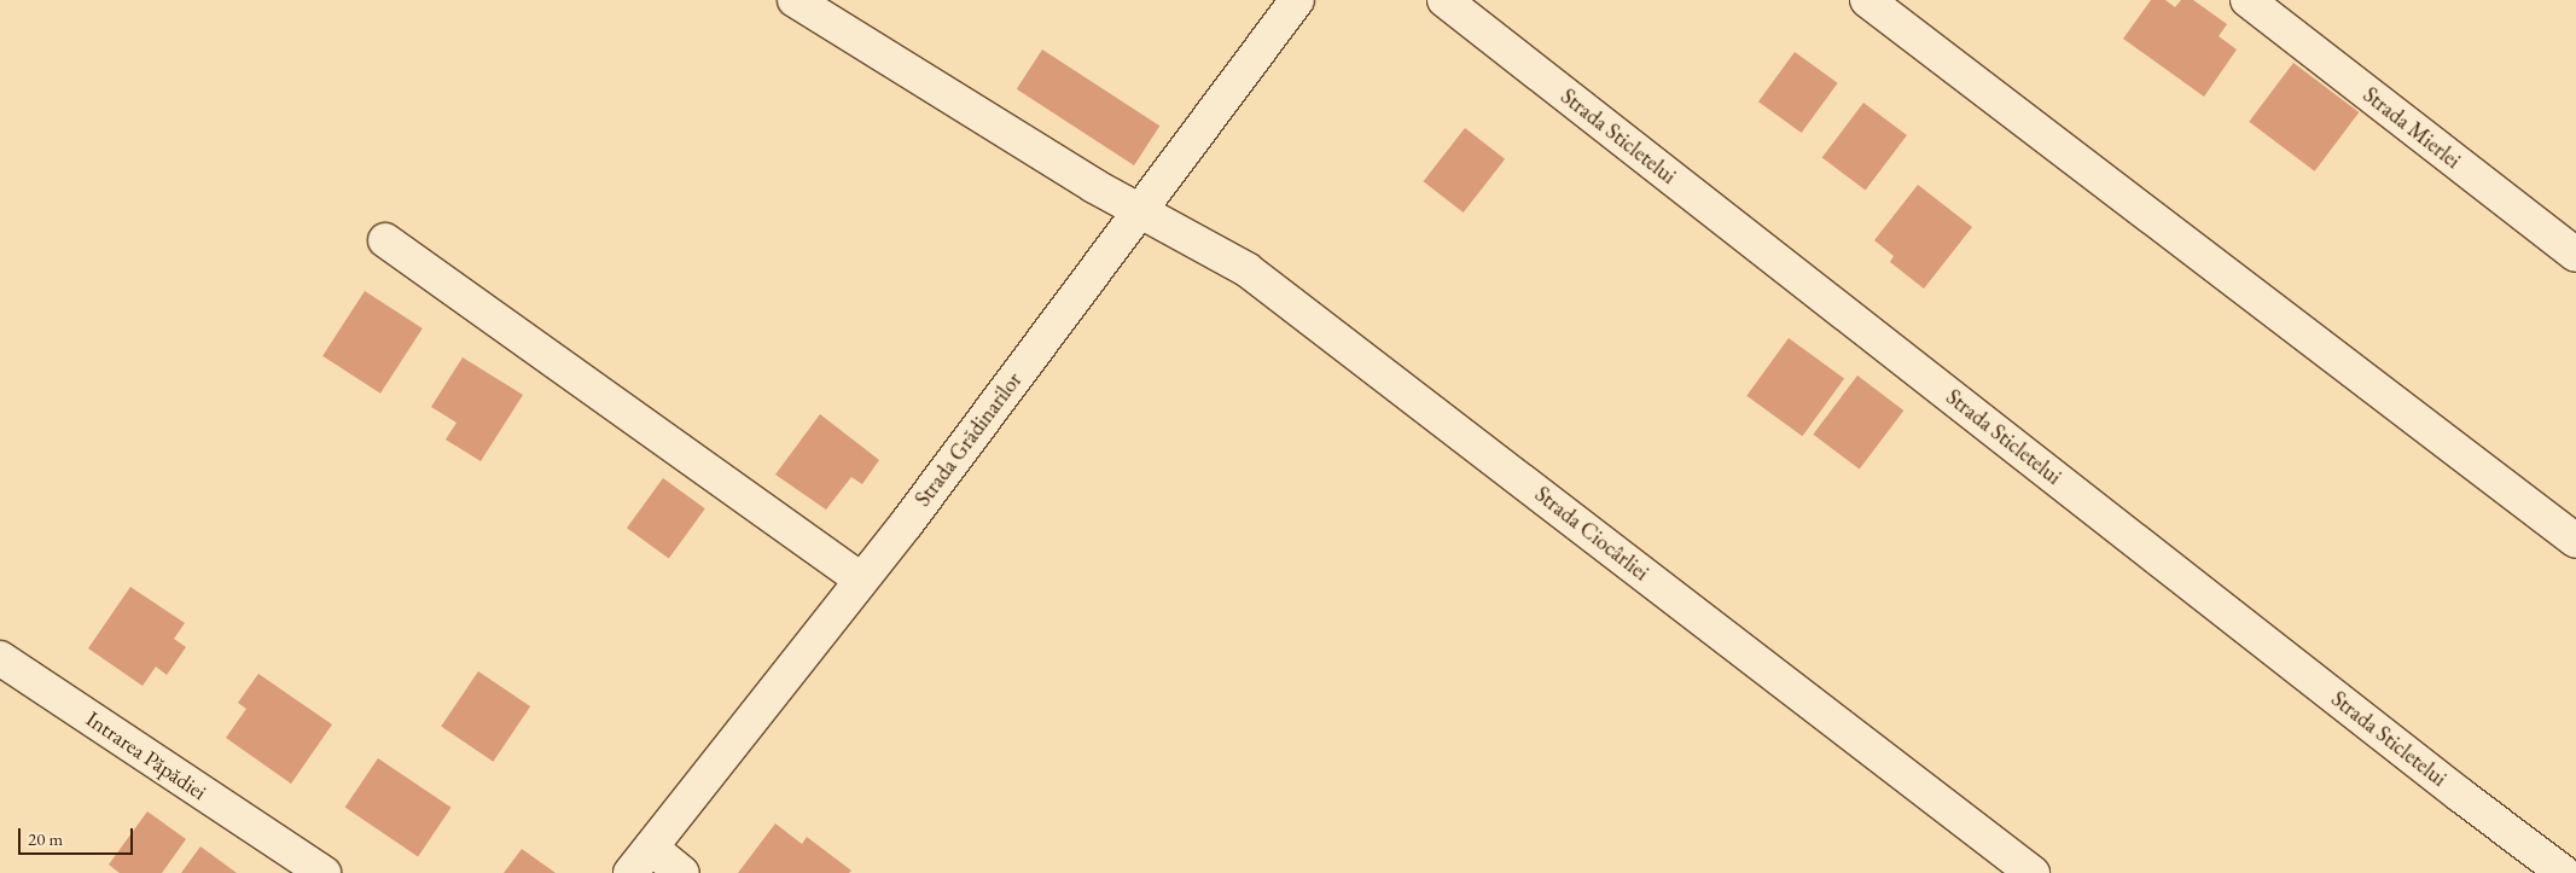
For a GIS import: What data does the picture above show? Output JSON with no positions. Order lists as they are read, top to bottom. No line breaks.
{"streets":{"street":["Strada Mierlei","Strada Sticletelui","Strada Grădinarilor","Strada Ciocârliei","Intrarea Păpădiei"]},"crossings":[["Strada Grădinarilor","Strada Ciocârliei"]],"scale_bar":"20 m"}
